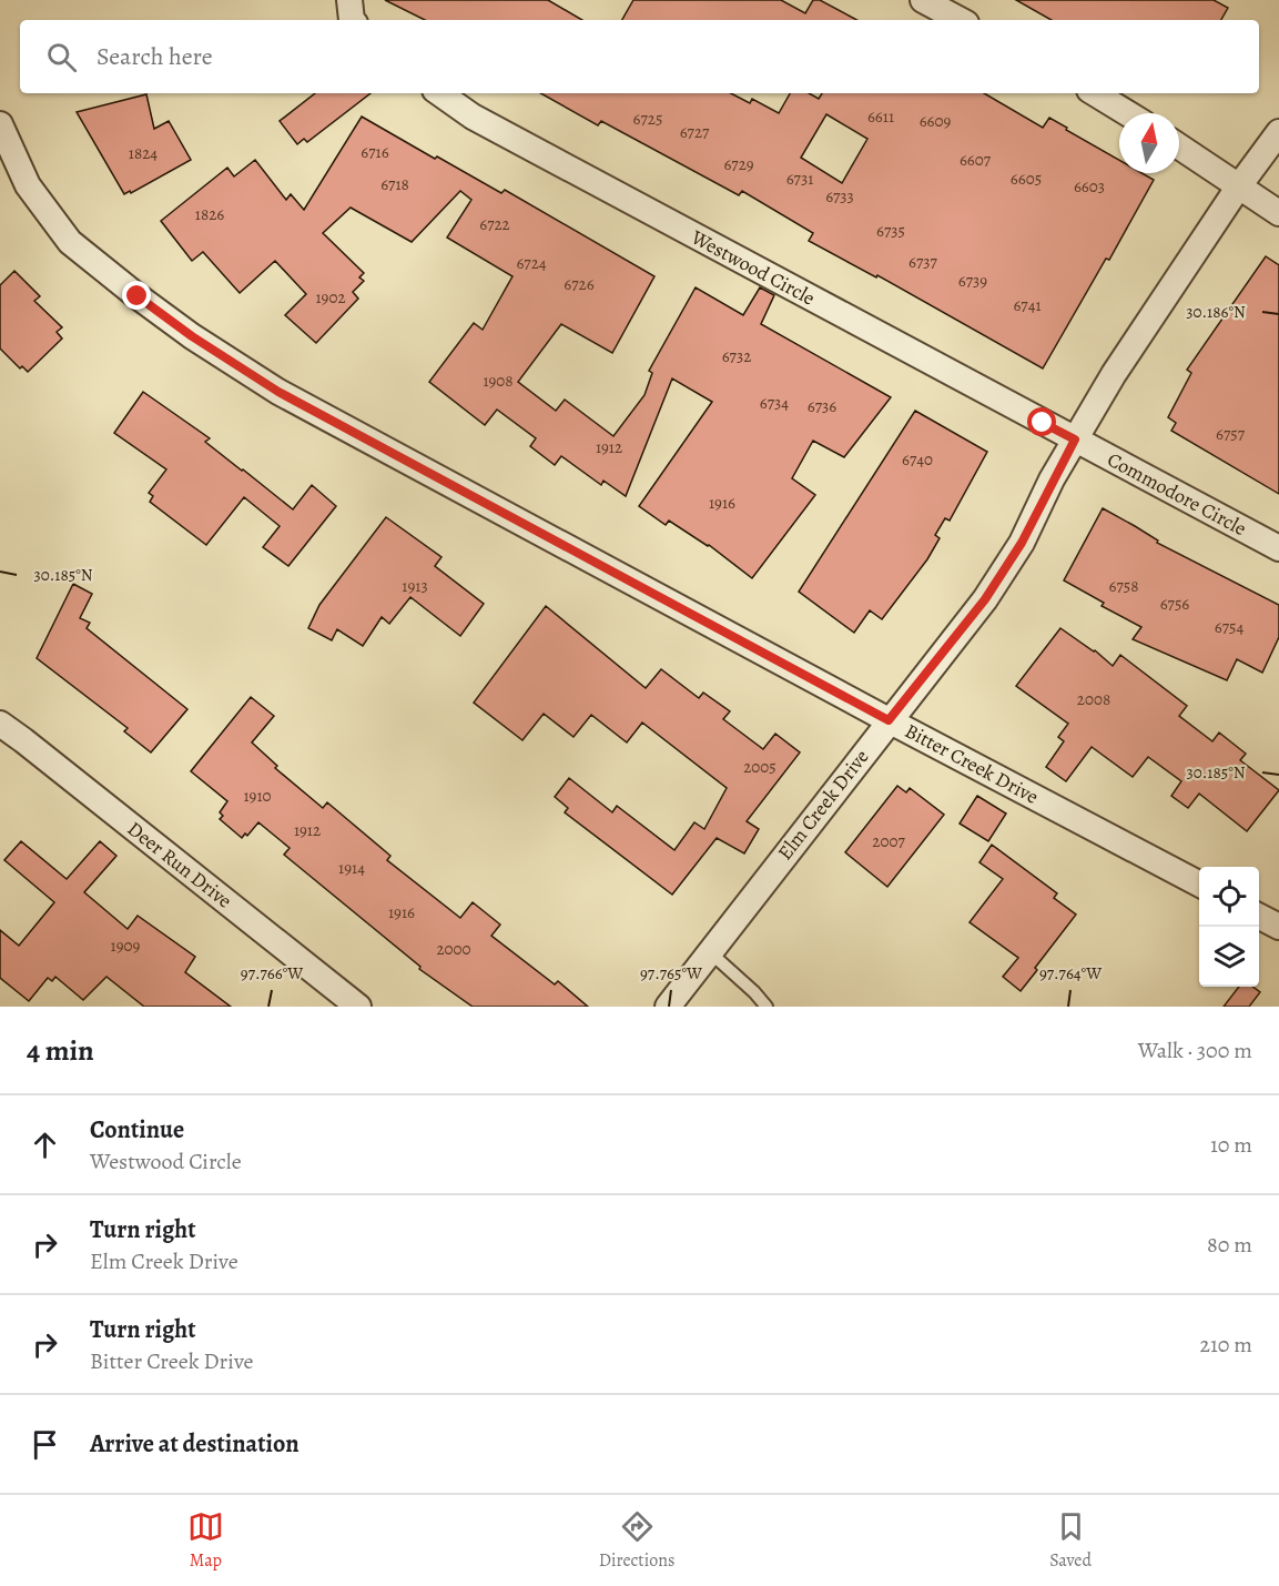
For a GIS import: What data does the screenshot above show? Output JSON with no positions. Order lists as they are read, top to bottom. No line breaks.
{"streets":{"street":["Westwood Circle","Commodore Circle","Bitter Creek Drive","Elm Creek Drive","Deer Run Drive"]},"crossings":[["Westwood Circle","Commodore Circle"],["Westwood Circle","Elm Creek Drive"],["Commodore Circle","Elm Creek Drive"],["Bitter Creek Drive","Elm Creek Drive"]],"house_numbers":["6611","6725","6609","6727","6716","1824","6607","6729","6731","6605","6718","6603","6733","1826","6722","6735","6737","6724","6739","6726","1902","6741","6732","1908","6734","6736","6757","1912","6740","1916","1913","6758","6756","6754","2008","2005","1910","1912","2007","1914","1916","1909","2000"],"north":"top","page":{"search":"Search here","heading":["4 min","Walk · 300 m"],"list":[["Continue","Westwood Circle","10 m"],["Turn right","Elm Creek Drive","80 m"],["Turn right","Bitter Creek Drive","210 m"],"Arrive at destination"],"nav":["Map","Directions","Saved"]},"coordinates":["30.186°N","30.185°N","97.766°W","97.765°W","97.764°W"]}
